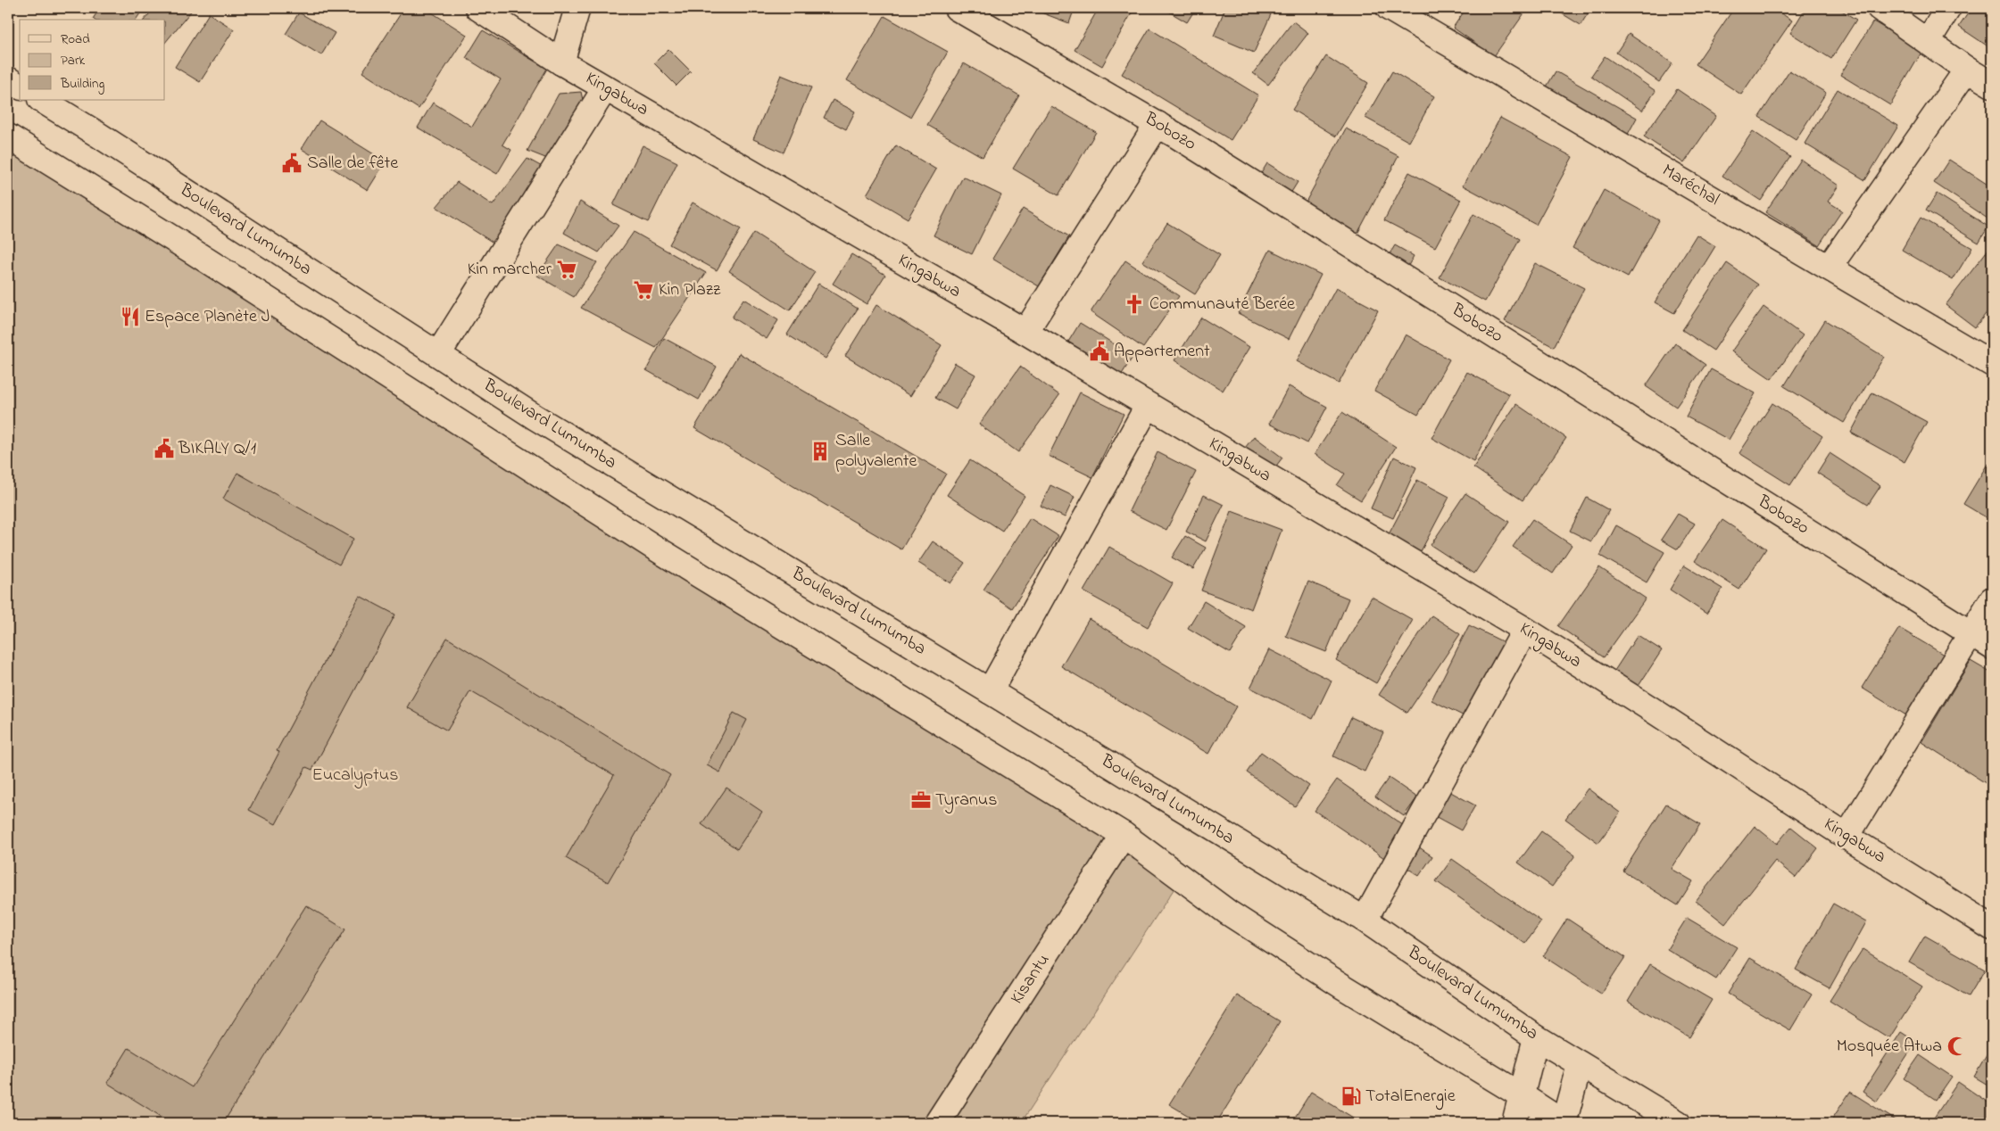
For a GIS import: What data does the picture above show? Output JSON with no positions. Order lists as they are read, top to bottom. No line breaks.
{"streets":{"main road":["Kingabwa","Bobozo","Maréchal","Boulevard Lumumba","Kisantu"]},"parks":["Eucalyptus"],"places":{"public building":["Salle de fête","Appartement","BIKALY Q/1"],"supermarket":["Kin marcher","Kin Plazz"],"church":["Communauté Berée"],"restaurant":["Espace Planète J"],"building":["Salle polyvalente"],"office":["Tyranus"],"mosque":["Mosquée Atwa"],"fuel station":["TotalEnergie"]},"legend":["Road","Park","Building"]}
